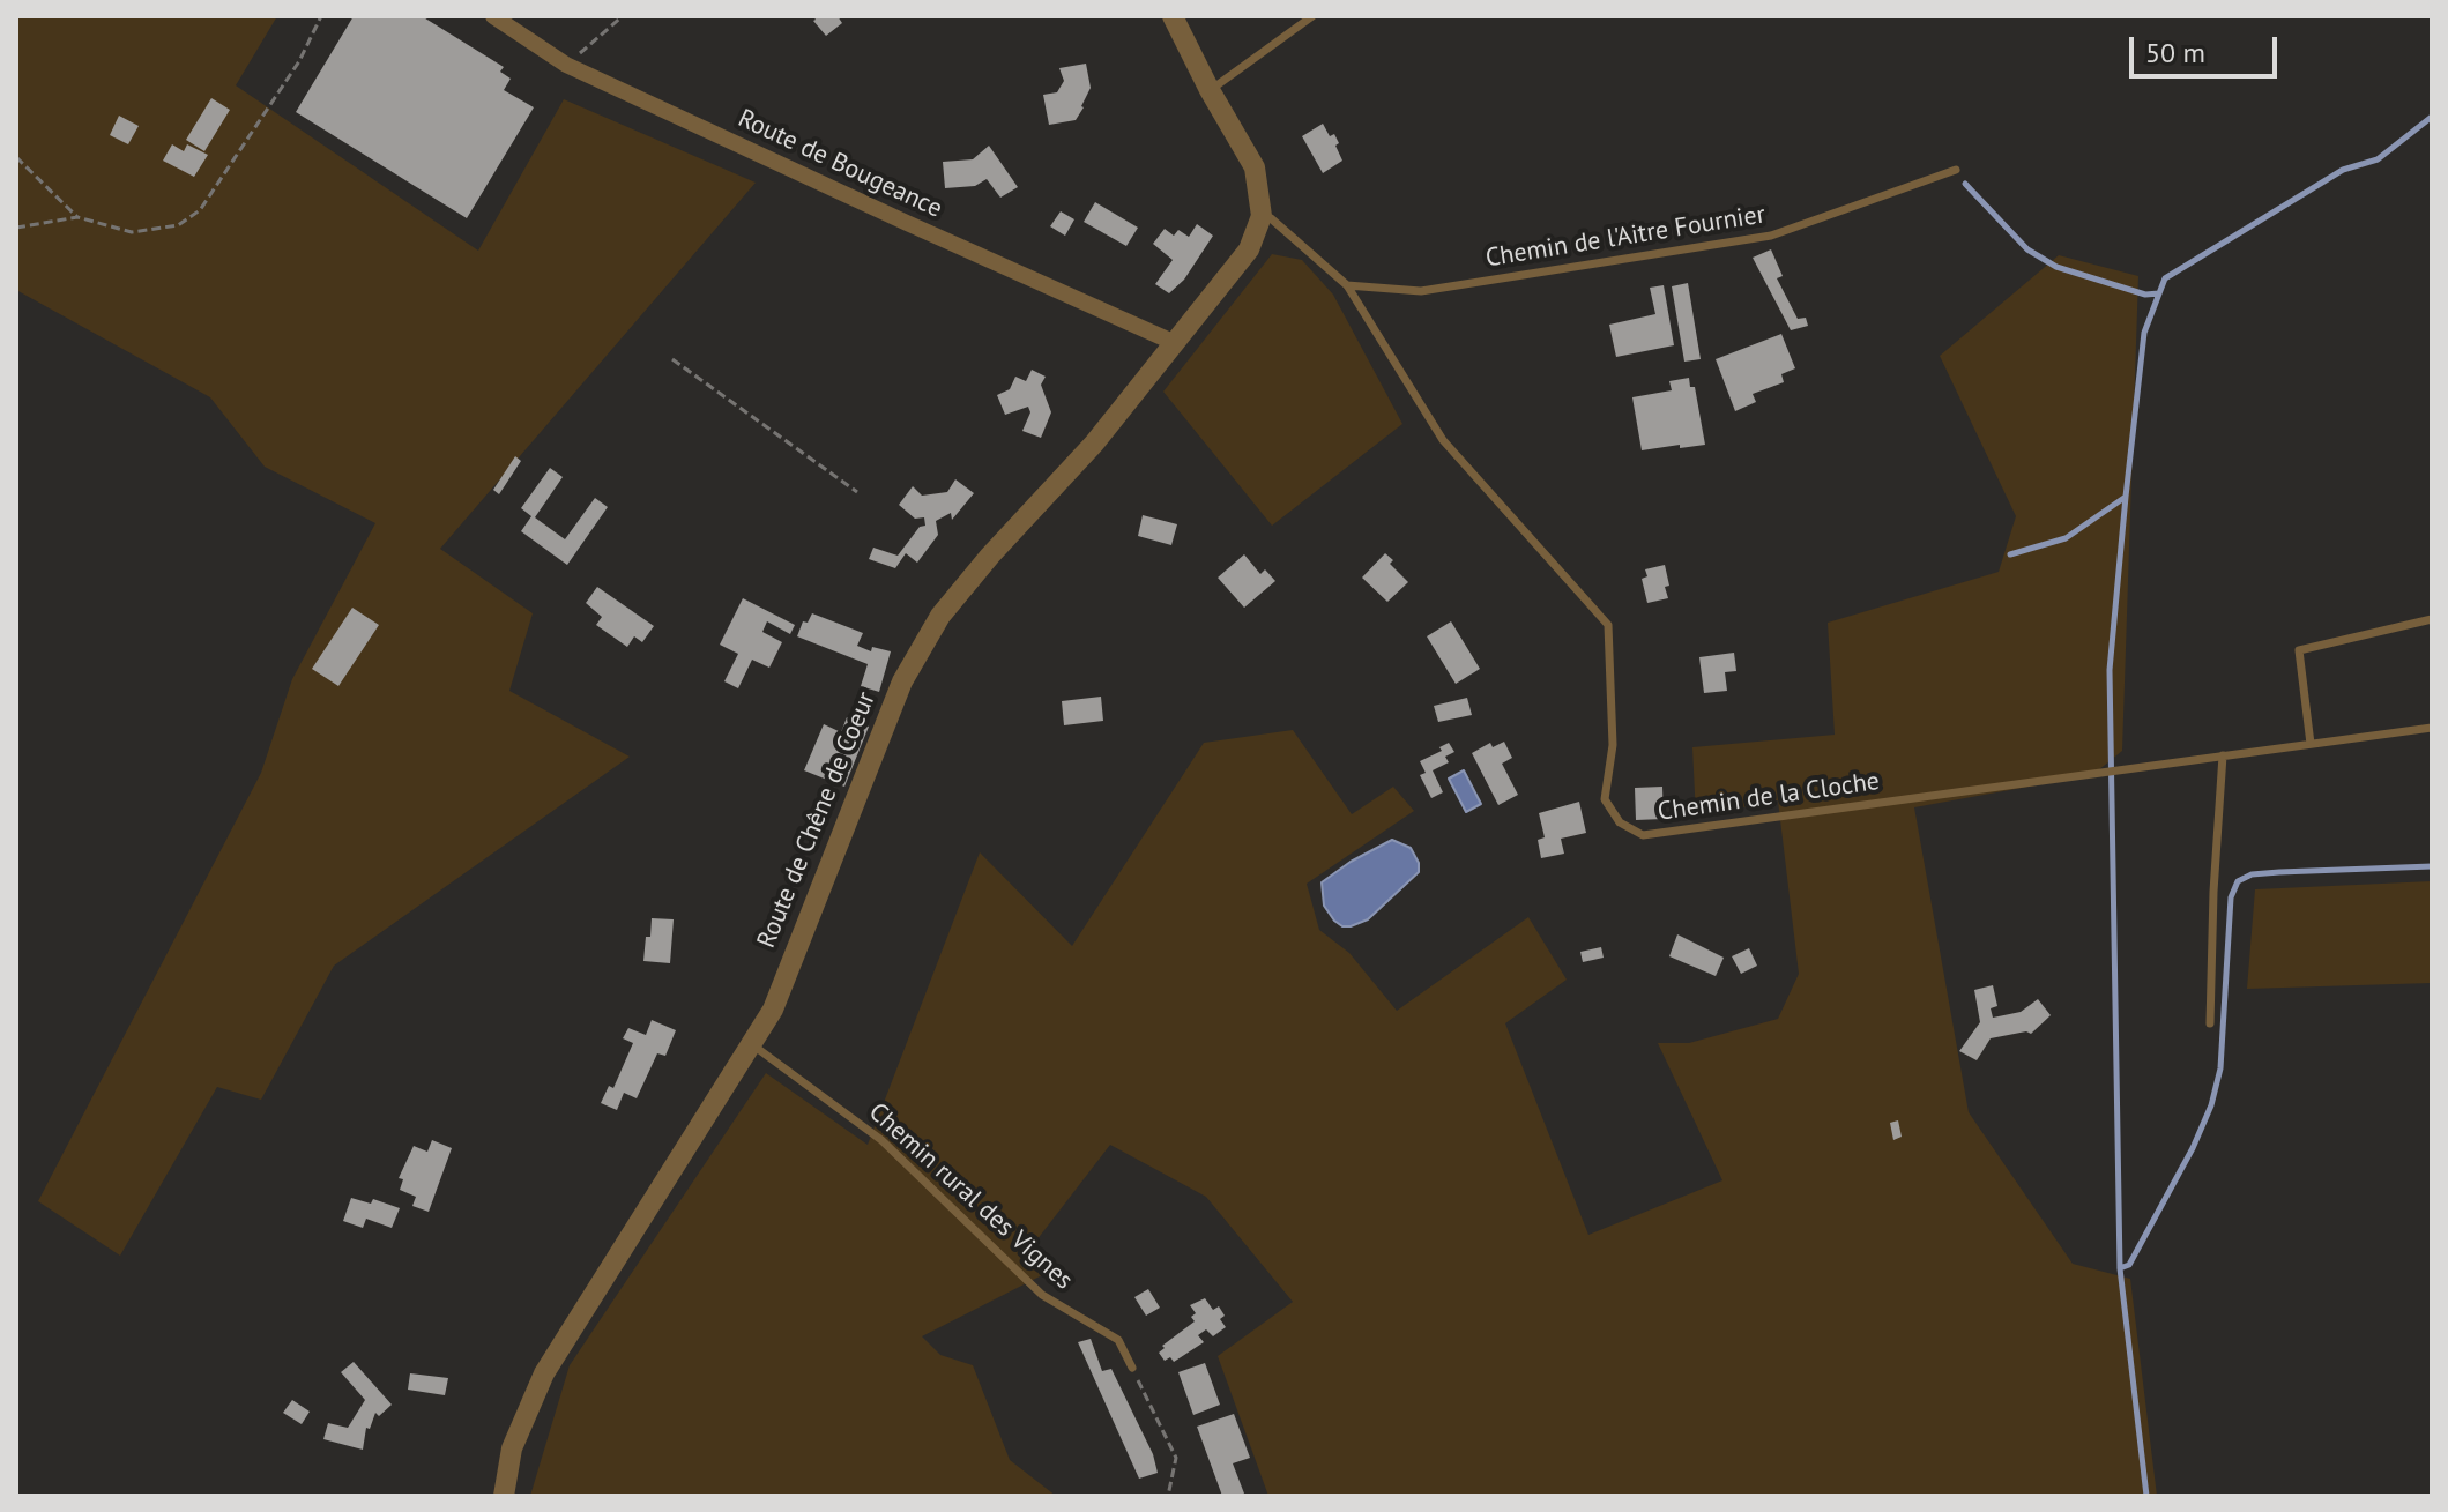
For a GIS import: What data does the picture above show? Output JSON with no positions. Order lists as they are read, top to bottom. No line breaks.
{"streets":{"street":["Route de Bougeance","Route de Chêne de Coeur"],"lane":["Chemin de l'Aitre Fournier","Chemin de la Cloche","Chemin rural des Vignes"]},"crossings":[["Route de Bougeance","Route de Chêne de Coeur"],["Chemin de l'Aitre Fournier","Chemin de la Cloche"],["Chemin de la Cloche","Route de Chêne de Coeur"],["Route de Chêne de Coeur","Chemin rural des Vignes"]],"scale_bar":"50 m"}
